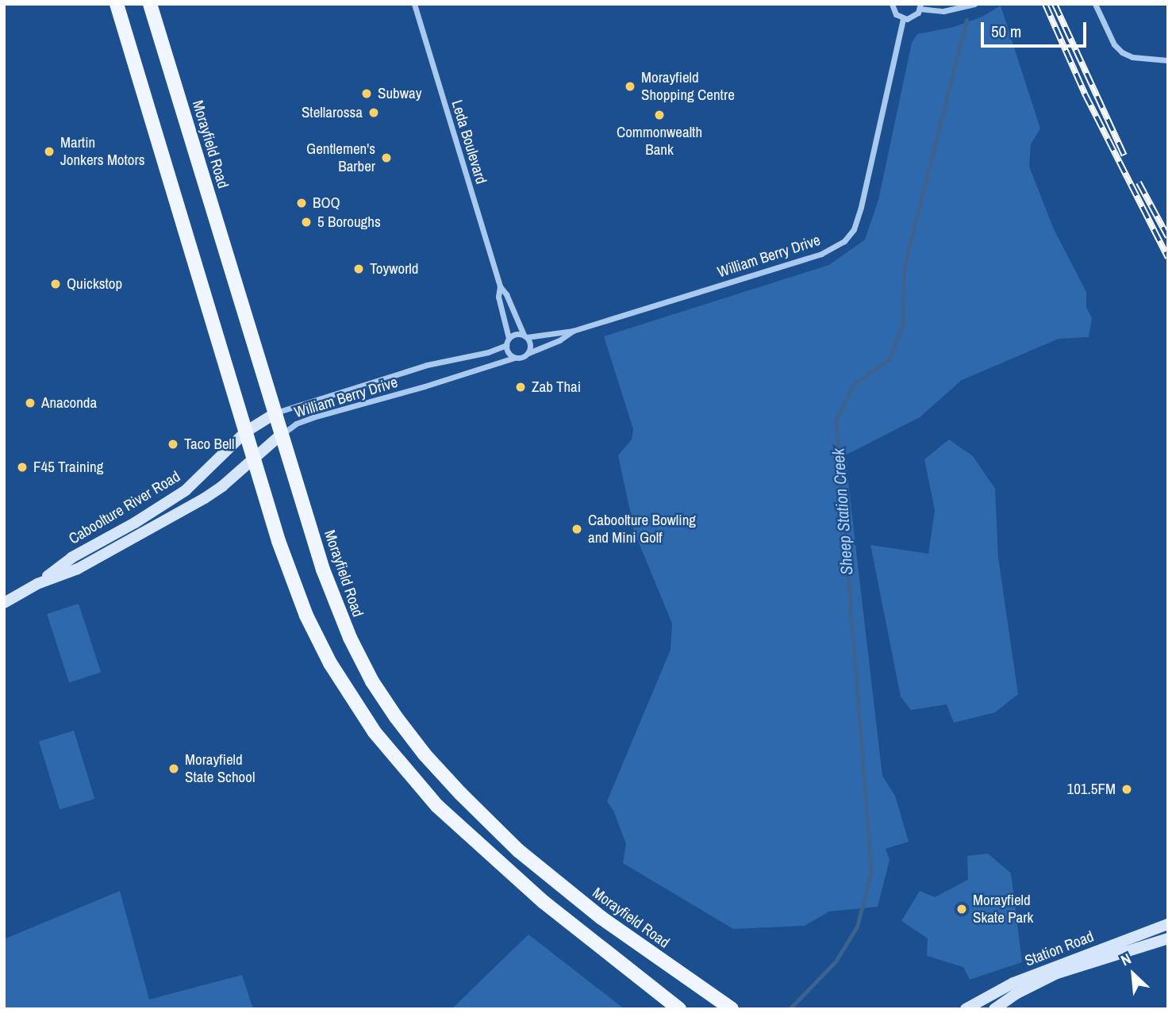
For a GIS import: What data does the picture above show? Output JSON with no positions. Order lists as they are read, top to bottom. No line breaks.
{"streets":{"main road":["Morayfield Road","Caboolture River Road","Station Road"],"street":["Leda Boulevard","William Berry Drive"]},"crossings":[["Leda Boulevard","William Berry Drive"],["Morayfield Road","William Berry Drive"],["Morayfield Road","Caboolture River Road"],["William Berry Drive","Caboolture River Road"]],"water":["Sheep Station Creek"],"places":["Morayfield Shopping Centre","Subway","Stellarossa","Commonwealth Bank","Martin Jonkers Motors","Gentlemen's Barber","BOQ","5 Boroughs","Toyworld","Quickstop","Zab Thai","Anaconda","Taco Bell","F45 Training","Caboolture Bowling and Mini Golf","Morayfield State School","101.5FM","Morayfield Skate Park"],"scale_bar":"50 m","north":"top left"}
